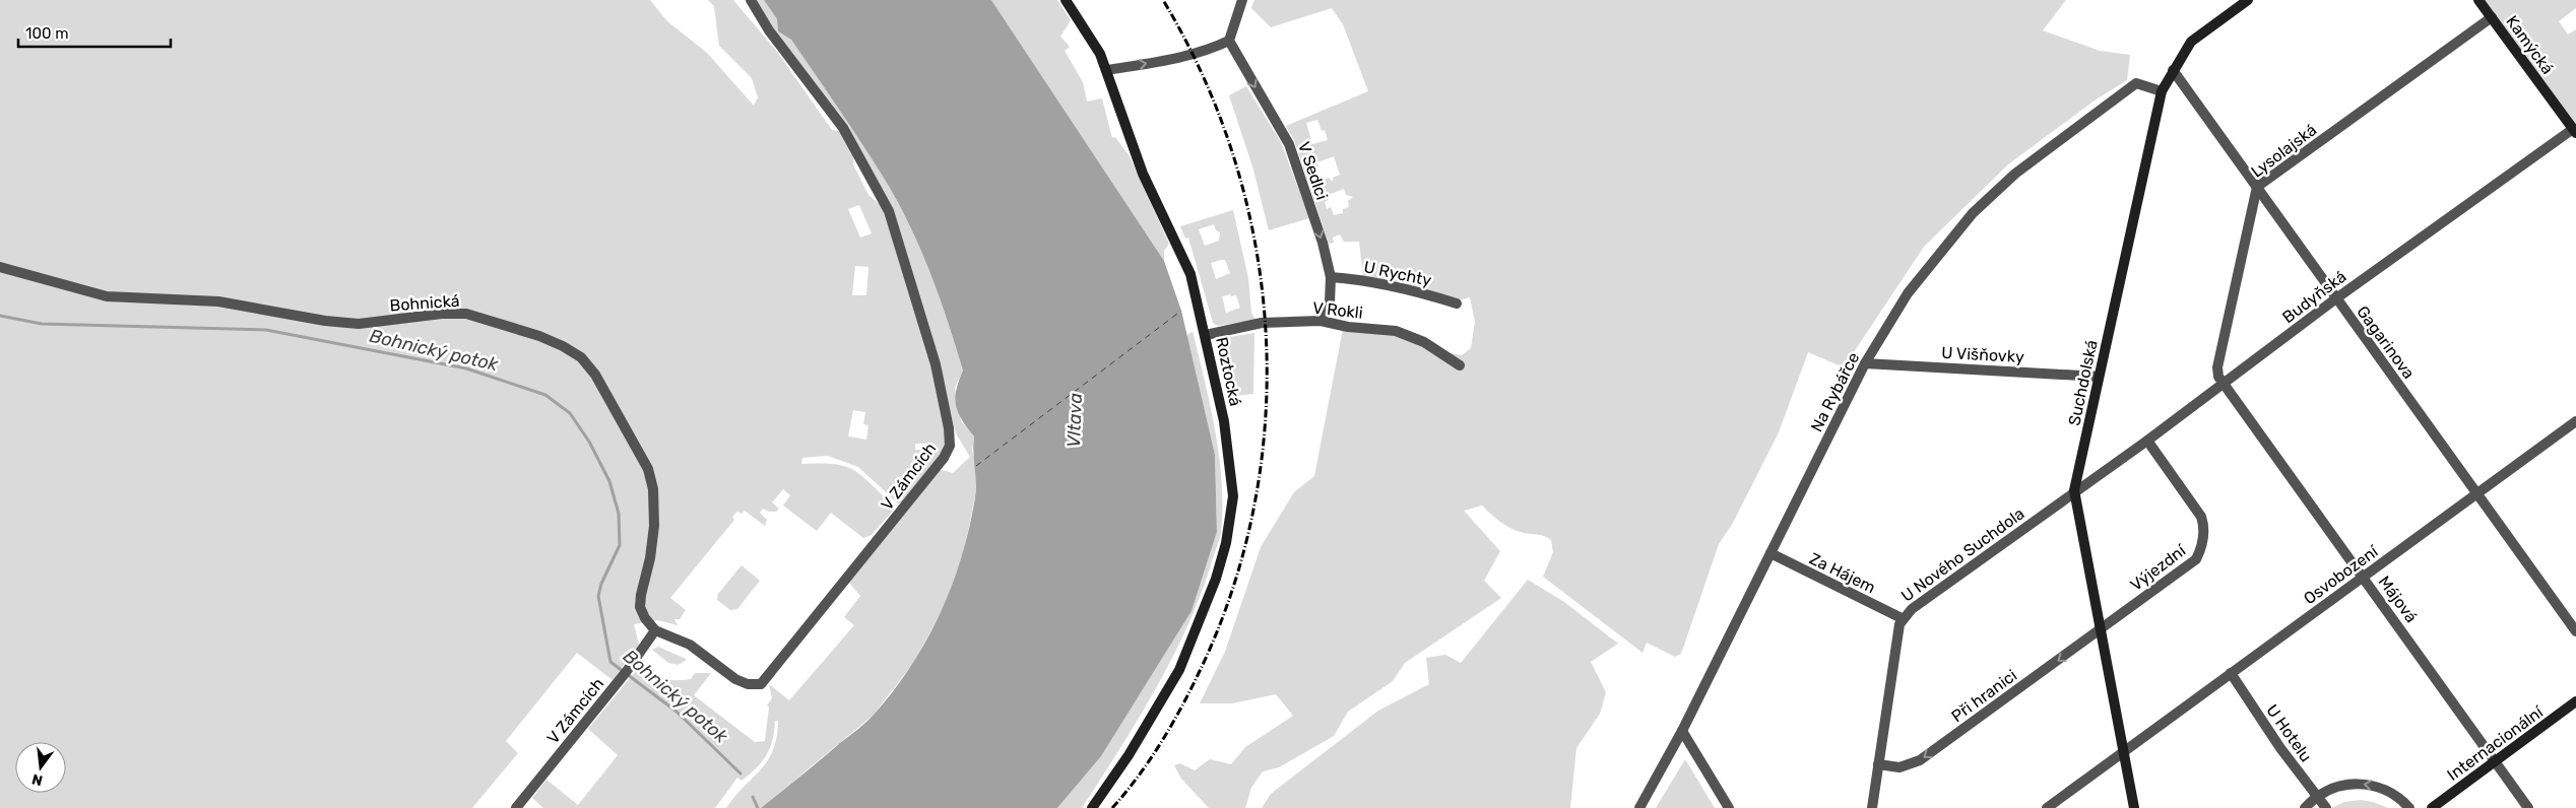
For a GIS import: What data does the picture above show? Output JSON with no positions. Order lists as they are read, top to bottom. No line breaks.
{"streets":{"street":["Kamýcká","Lysolajská","V Sedlci","U Rychty","Budyňská","Bohnická","V Rokli","Gagarinova","U Višňovky","Roztocká","Suchdolská","Na Rybářce","V Zámcích","U Nového Suchdola","Výjezdní","Za Hájem","Osvobození","Májová","Při hranici","U Hotelu","Internacionální"]},"crossings":[["Kamýcká","Lysolajská"],["Kamýcká","Budyňská"],["Lysolajská","Budyňská"],["Lysolajská","Gagarinova"],["Lysolajská","Májová"],["V Sedlci","U Rychty"],["V Sedlci","V Rokli"],["Budyňská","Gagarinova"],["Budyňská","Suchdolská"],["Budyňská","U Nového Suchdola"],["Budyňská","Výjezdní"],["Budyňská","Májová"],["Bohnická","V Zámcích"],["V Rokli","Roztocká"],["Gagarinova","Suchdolská"],["Gagarinova","Osvobození"],["U Višňovky","Suchdolská"],["U Višňovky","Na Rybářce"],["Suchdolská","Na Rybářce"],["Suchdolská","U Nového Suchdola"],["Suchdolská","Výjezdní"],["Suchdolská","Osvobození"],["Suchdolská","Při hranici"],["Na Rybářce","Za Hájem"],["U Nového Suchdola","Za Hájem"],["U Nového Suchdola","Při hranici"],["Výjezdní","Při hranici"],["Osvobození","Májová"],["Osvobození","U Hotelu"],["Májová","Internacionální"]],"one_way":["V Sedlci","Při hranici"],"water":["Bohnický potok","Vltava"],"scale_bar":"100 m","north":"bottom"}
